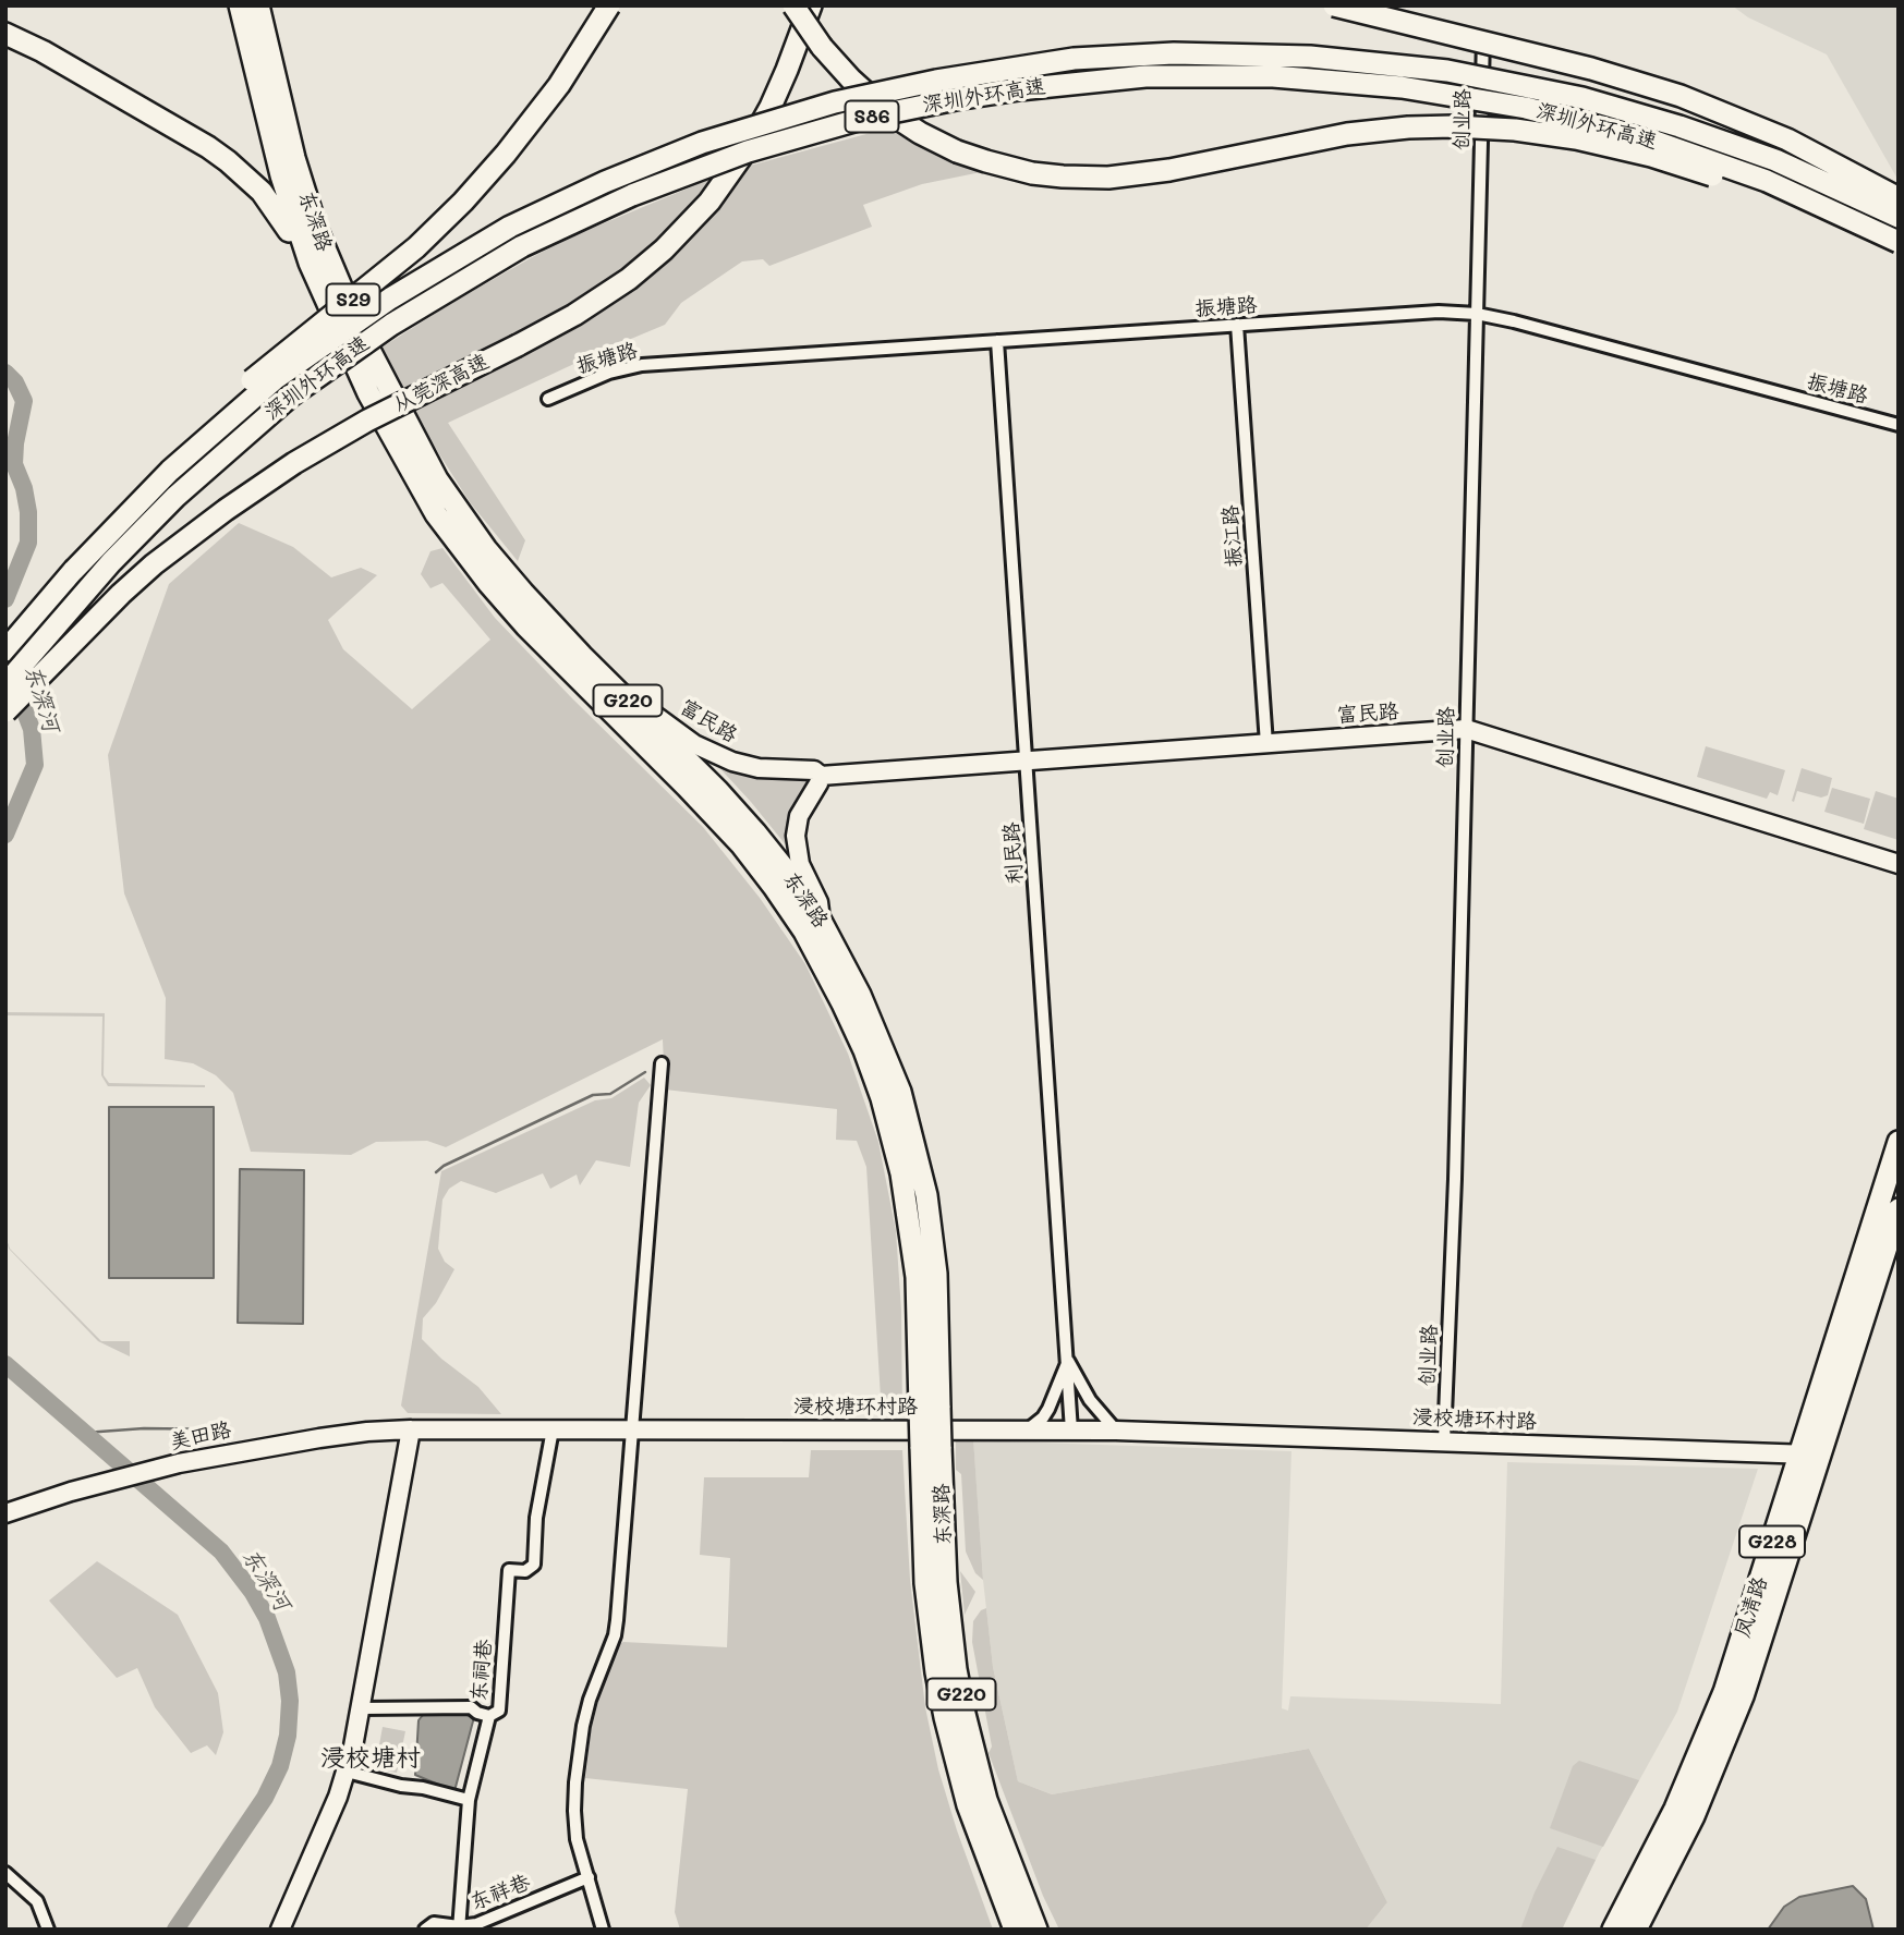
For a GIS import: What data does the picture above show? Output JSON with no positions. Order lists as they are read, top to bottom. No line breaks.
{"streets":{"highway":["深圳外环高速","S86","东深路","S29","从莞深高速","G220","G228","凤清路"],"street":["创业路","振塘路","振江路","富民路","利民路","浸校塘环村路","美田路","东祠巷","东祥巷"]},"crossings":[["深圳外环高速","S29"],["创业路","振塘路"],["创业路","富民路"],["创业路","浸校塘环村路"],["东深路","富民路"],["振塘路","振江路"],["振塘路","利民路"],["振江路","富民路"],["富民路","利民路"],["利民路","浸校塘环村路"],["浸校塘环村路","美田路"],["浸校塘环村路","凤清路"],["浸校塘环村路","东祠巷"],["东祠巷","东祥巷"]],"districts":["浸校塘村"],"water":["东深河"]}
